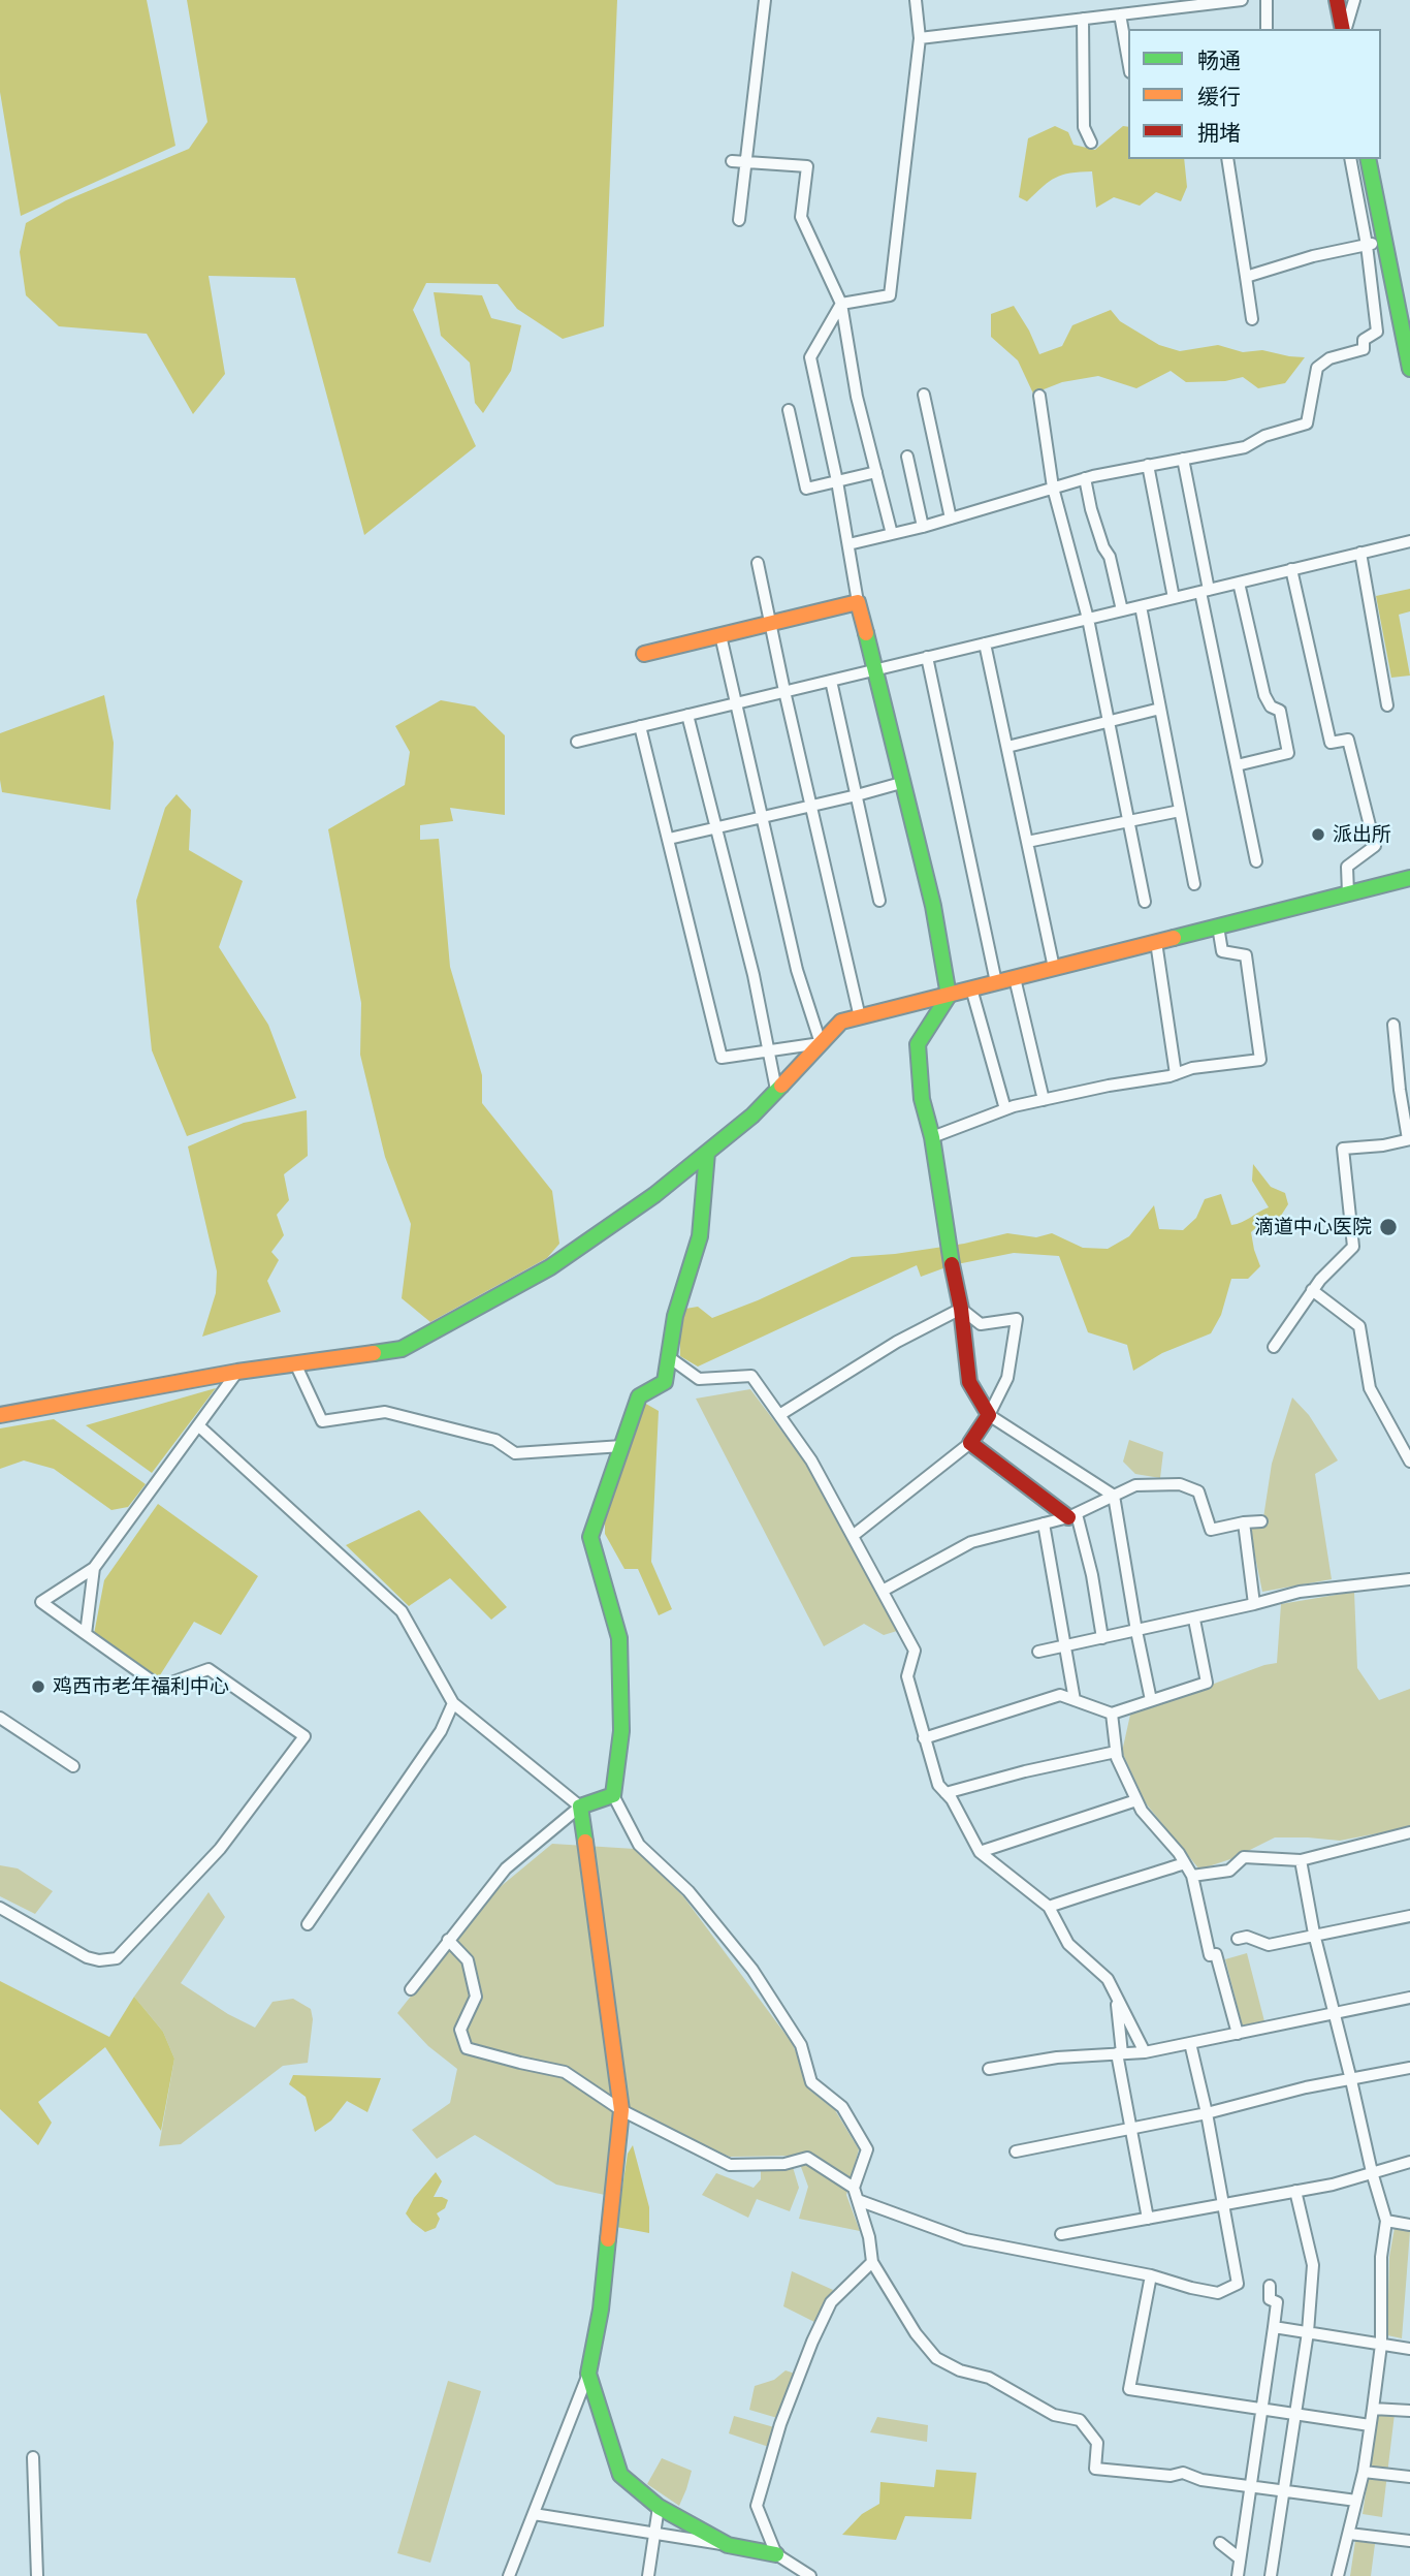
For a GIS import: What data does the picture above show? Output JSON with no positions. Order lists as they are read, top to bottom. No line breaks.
{"places":["派出所","滴道中心医院","鸡西市老年福利中心"],"legend":["畅通","缓行","拥堵"]}
